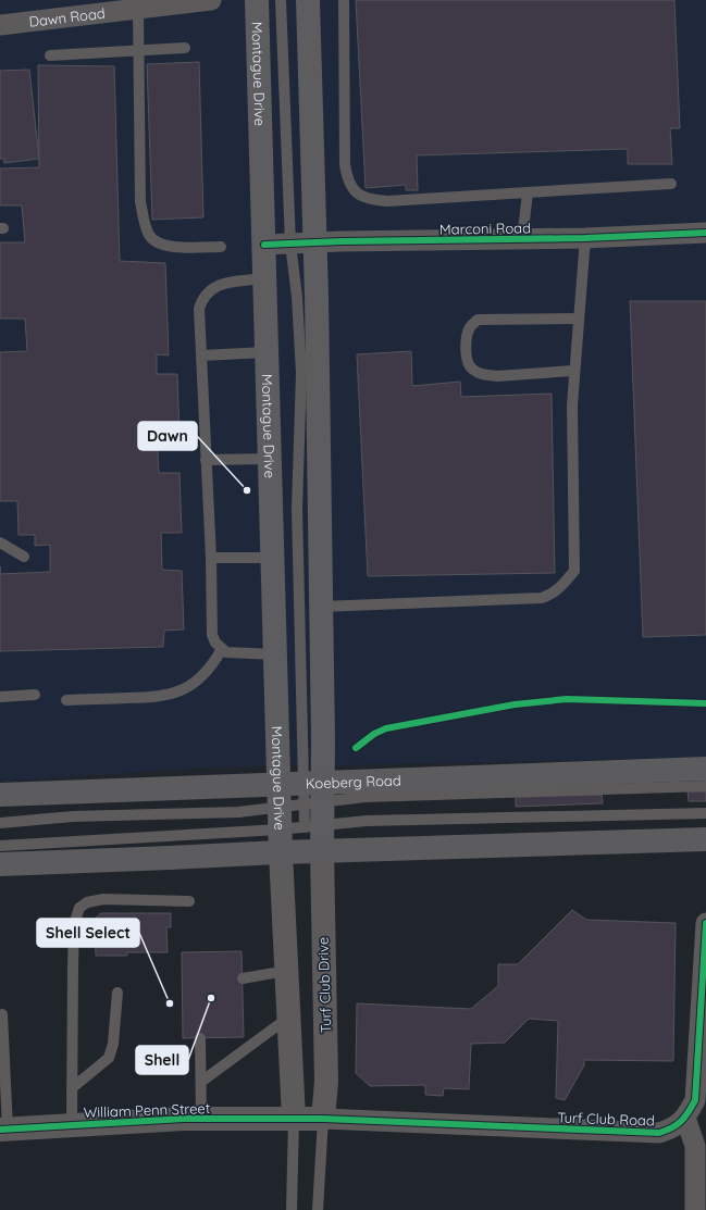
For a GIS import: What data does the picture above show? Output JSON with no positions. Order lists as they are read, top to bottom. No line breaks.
{"streets":{"main road":["Montague Drive","Koeberg Road"],"street":["Dawn Road","Marconi Road","Turf Club Drive","William Penn Street","Turf Club Road"]},"crossings":[["Montague Drive","Marconi Road"],["Montague Drive","Koeberg Road"],["Turf Club Drive","Turf Club Road"]],"places":["Dawn","Shell","Shell Select"]}
